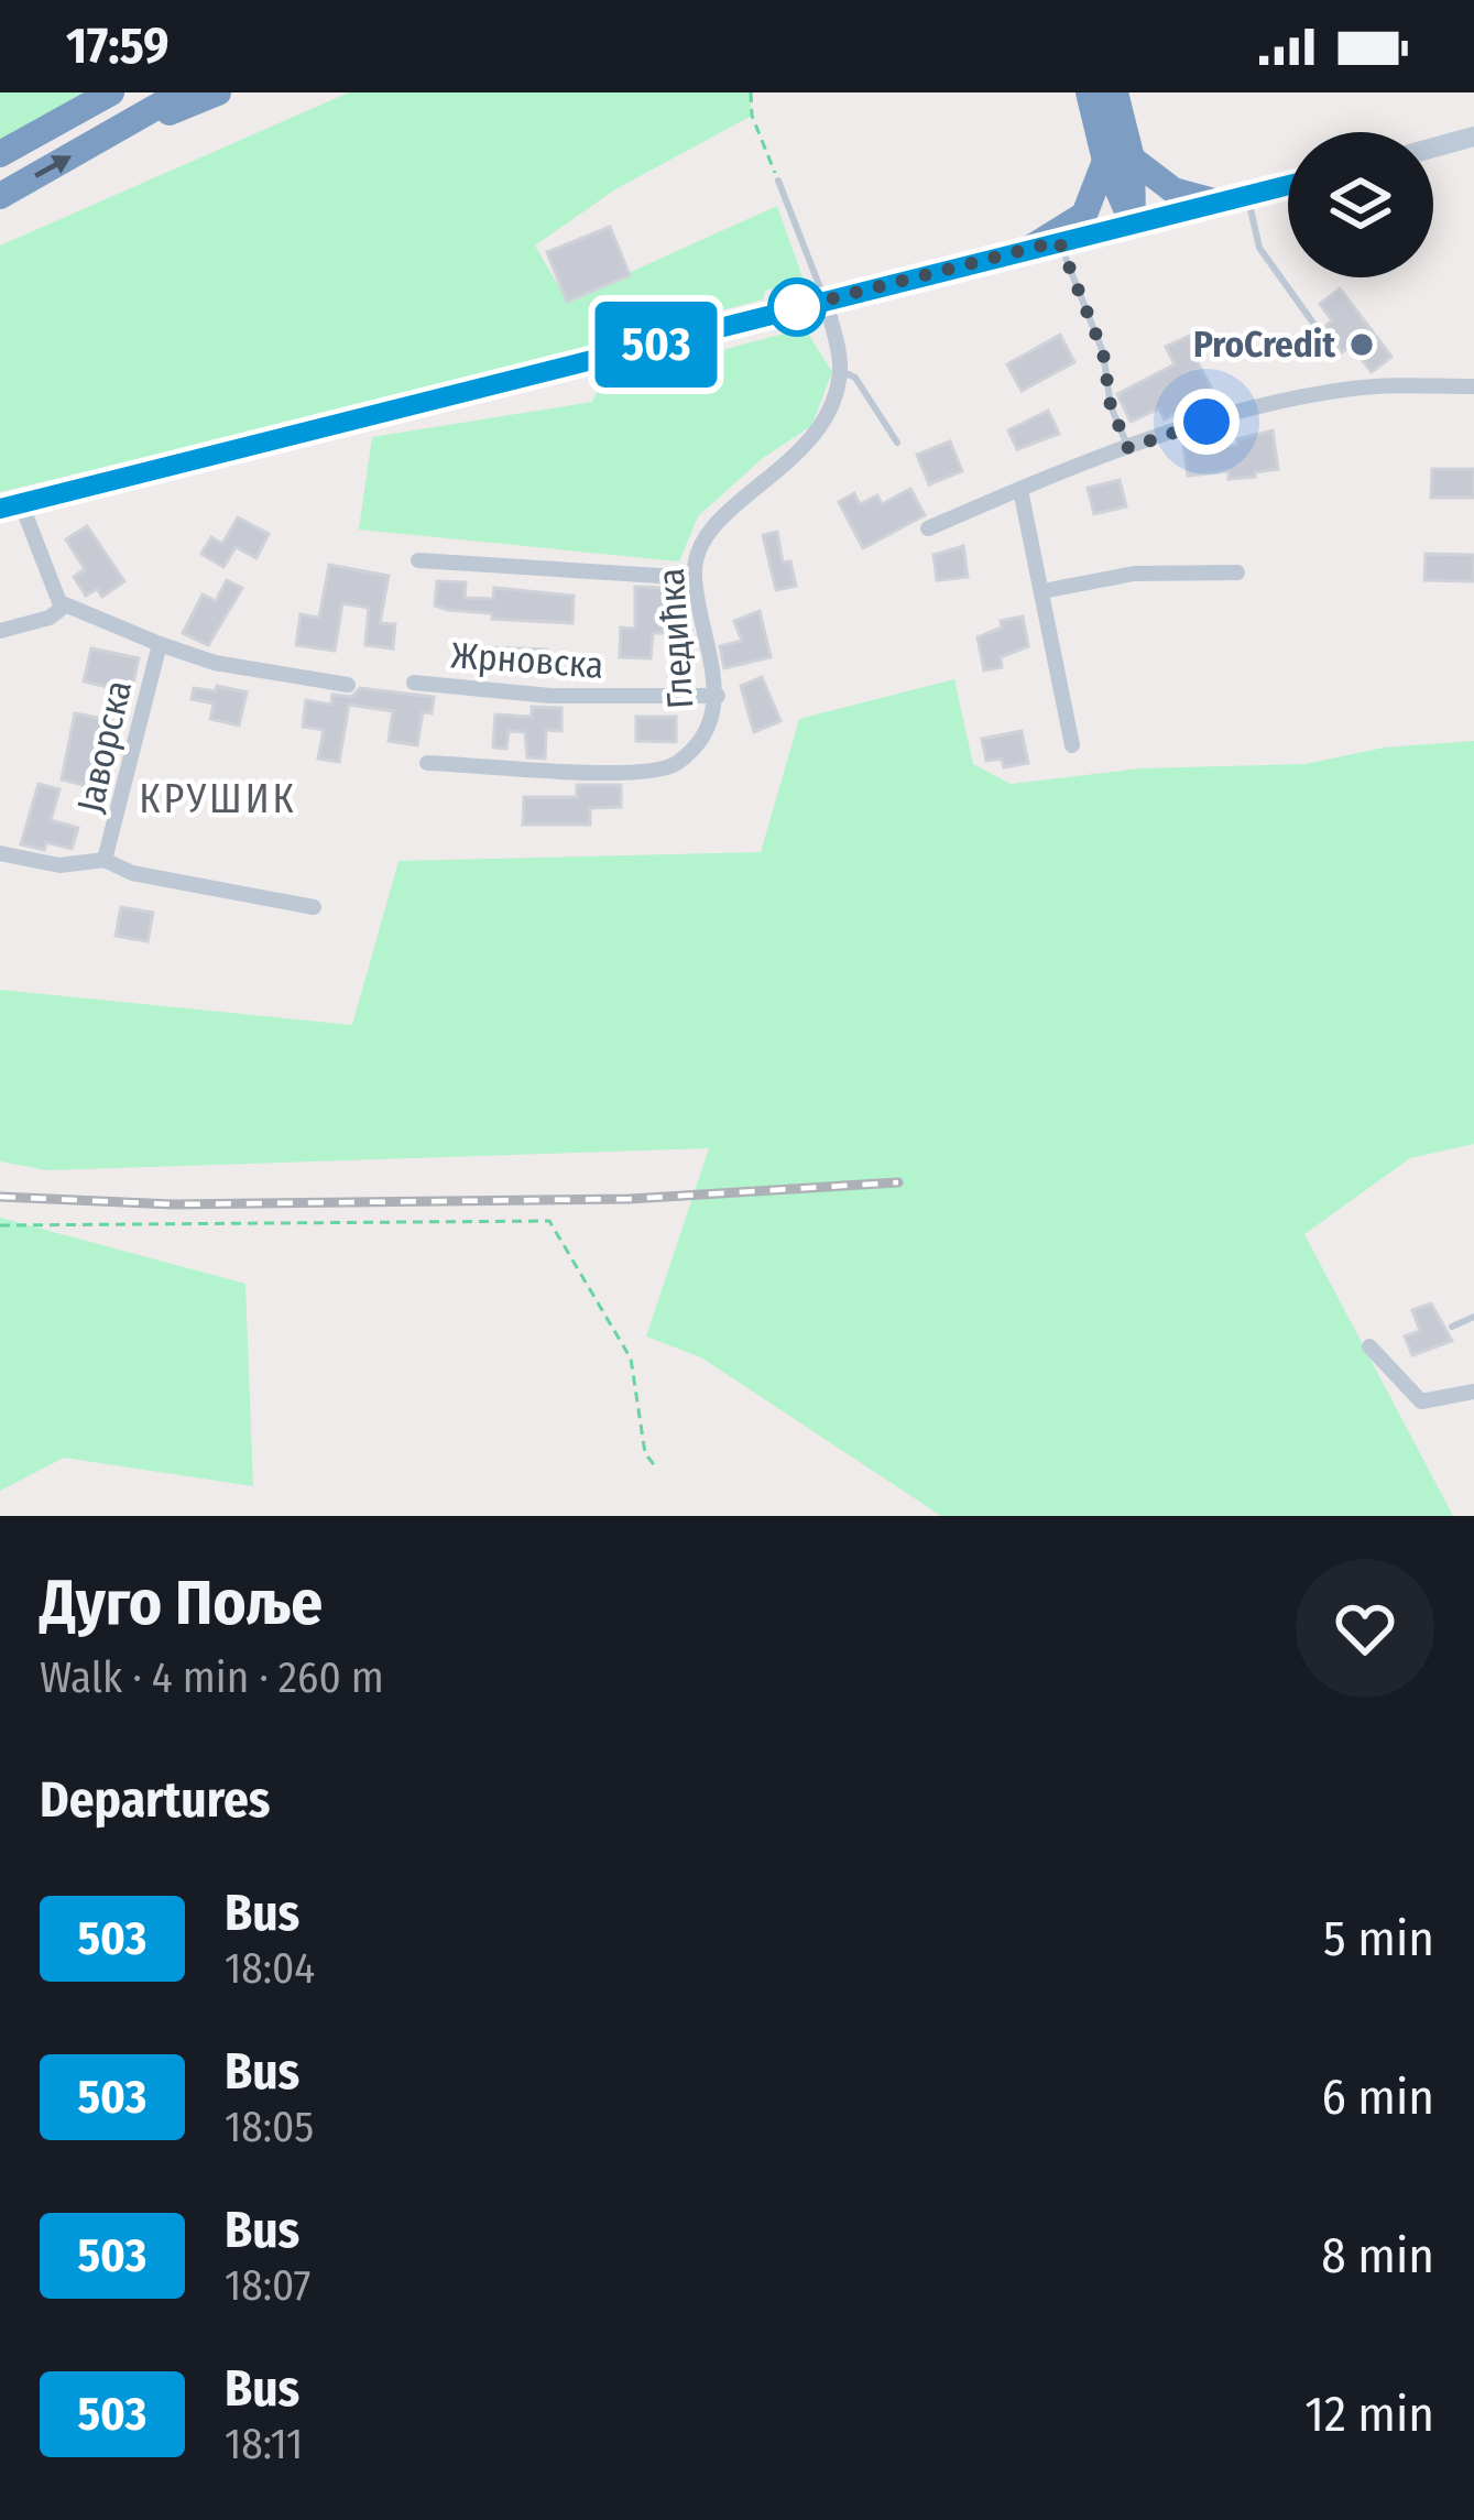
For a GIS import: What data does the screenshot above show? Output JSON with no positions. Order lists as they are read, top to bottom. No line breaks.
{"streets":{"street":["Гледићка","Жрновска","Јаворска"]},"crossings":[["Гледићка","Жрновска"]],"districts":["КРУШИК"],"places":["ProCredit"],"lines":["bus line 503"],"page":{"status":"17:59","on_map":"503","heading":[["Дуго Поље","Walk · 4 min · 260 m"],"Departures"],"list":[{"mark":"503","name":"Bus","note":"18:04","value":"5 min"},{"mark":"503","name":"Bus","note":"18:05","value":"6 min"},{"mark":"503","name":"Bus","note":"18:07","value":"8 min"},{"mark":"503","name":"Bus","note":"18:11","value":"12 min"}]}}
